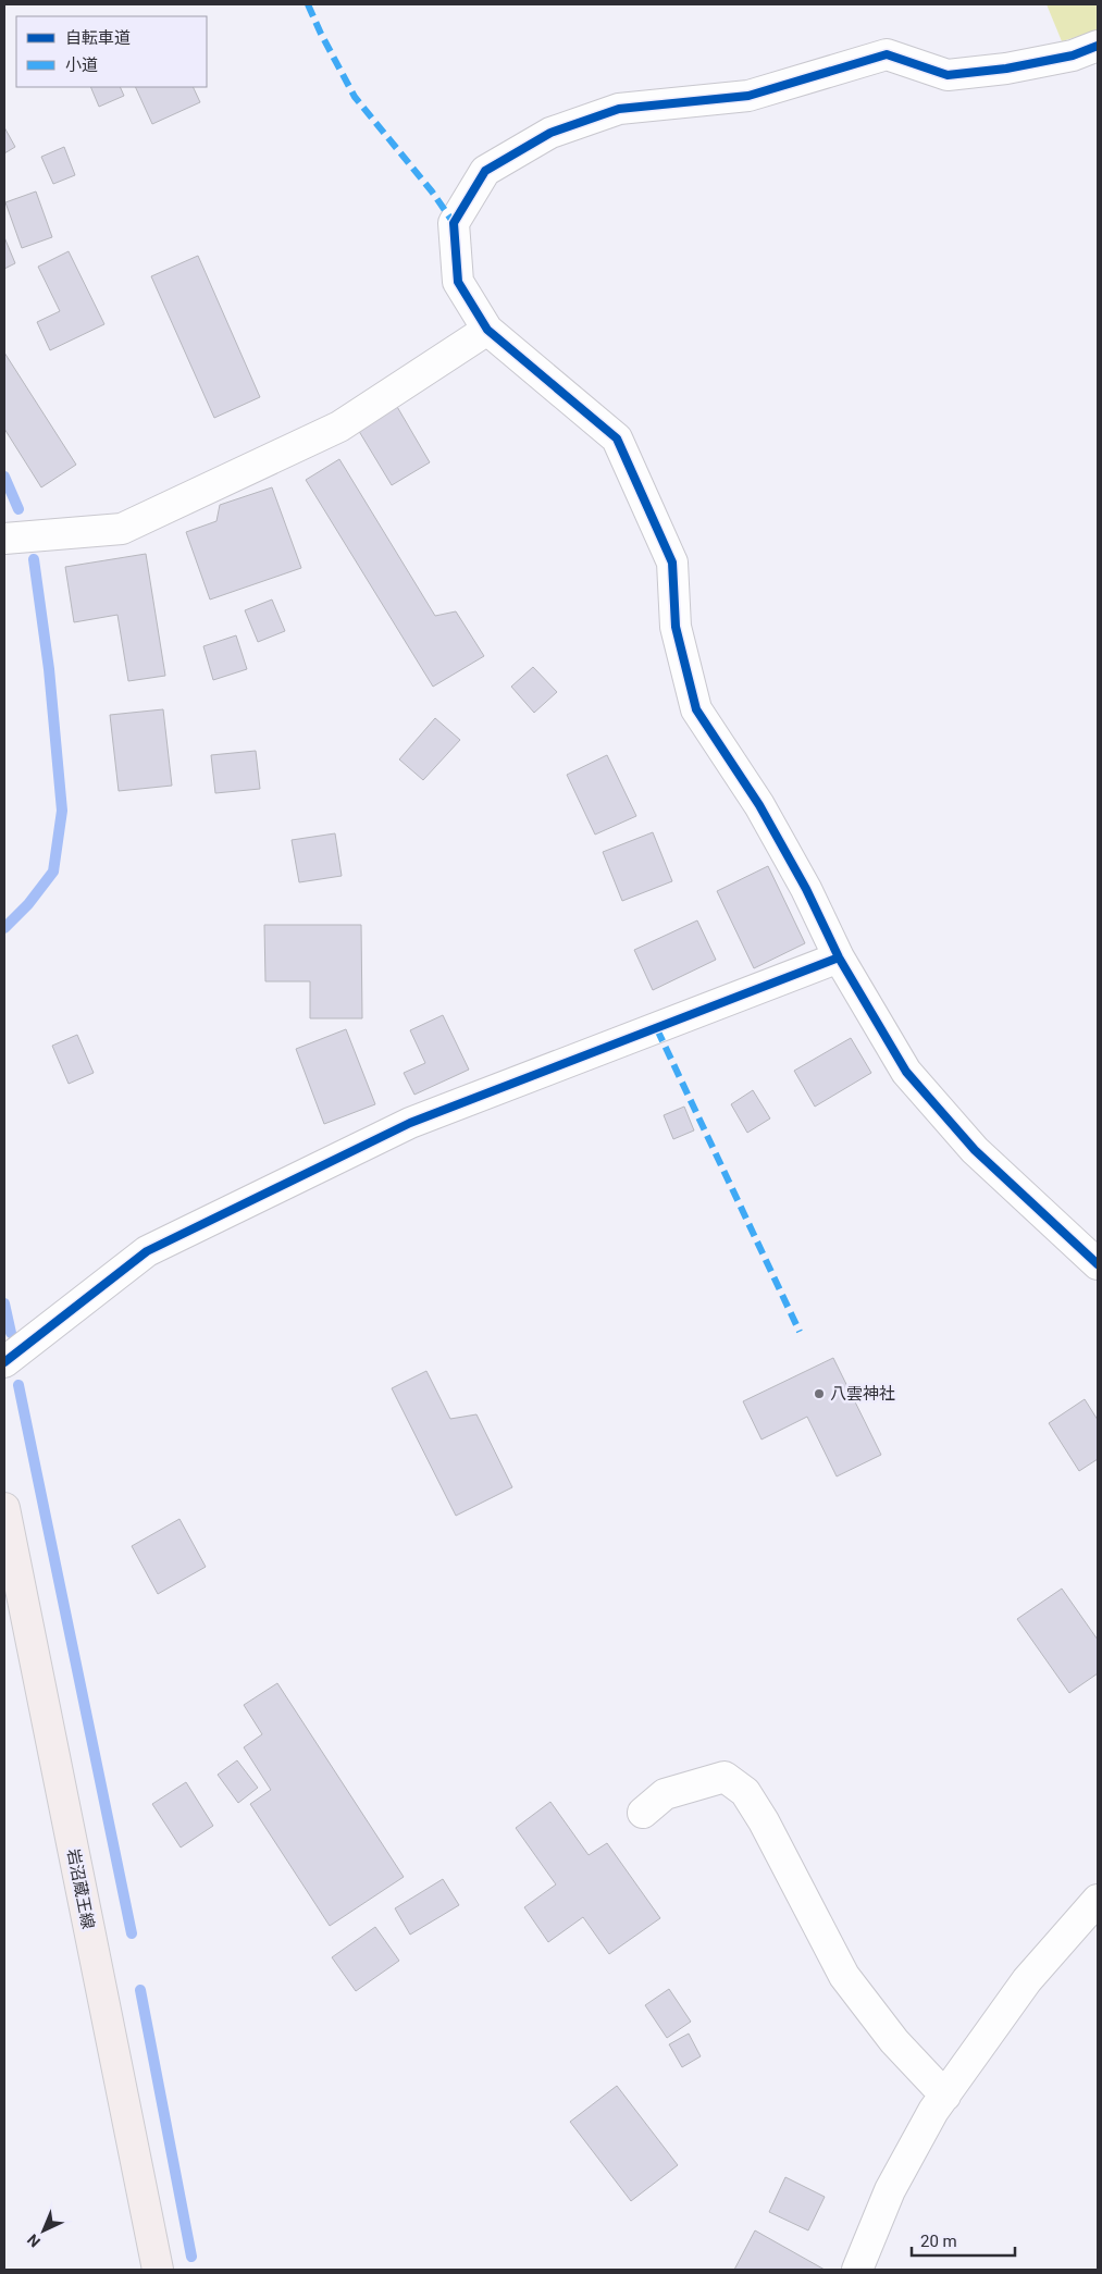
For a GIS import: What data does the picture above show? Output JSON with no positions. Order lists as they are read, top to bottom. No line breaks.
{"streets":{"main road":["岩沼蔵王線"]},"places":["八雲神社"],"legend":["自転車道","小道"],"scale_bar":"20 m","north":"bottom left"}
